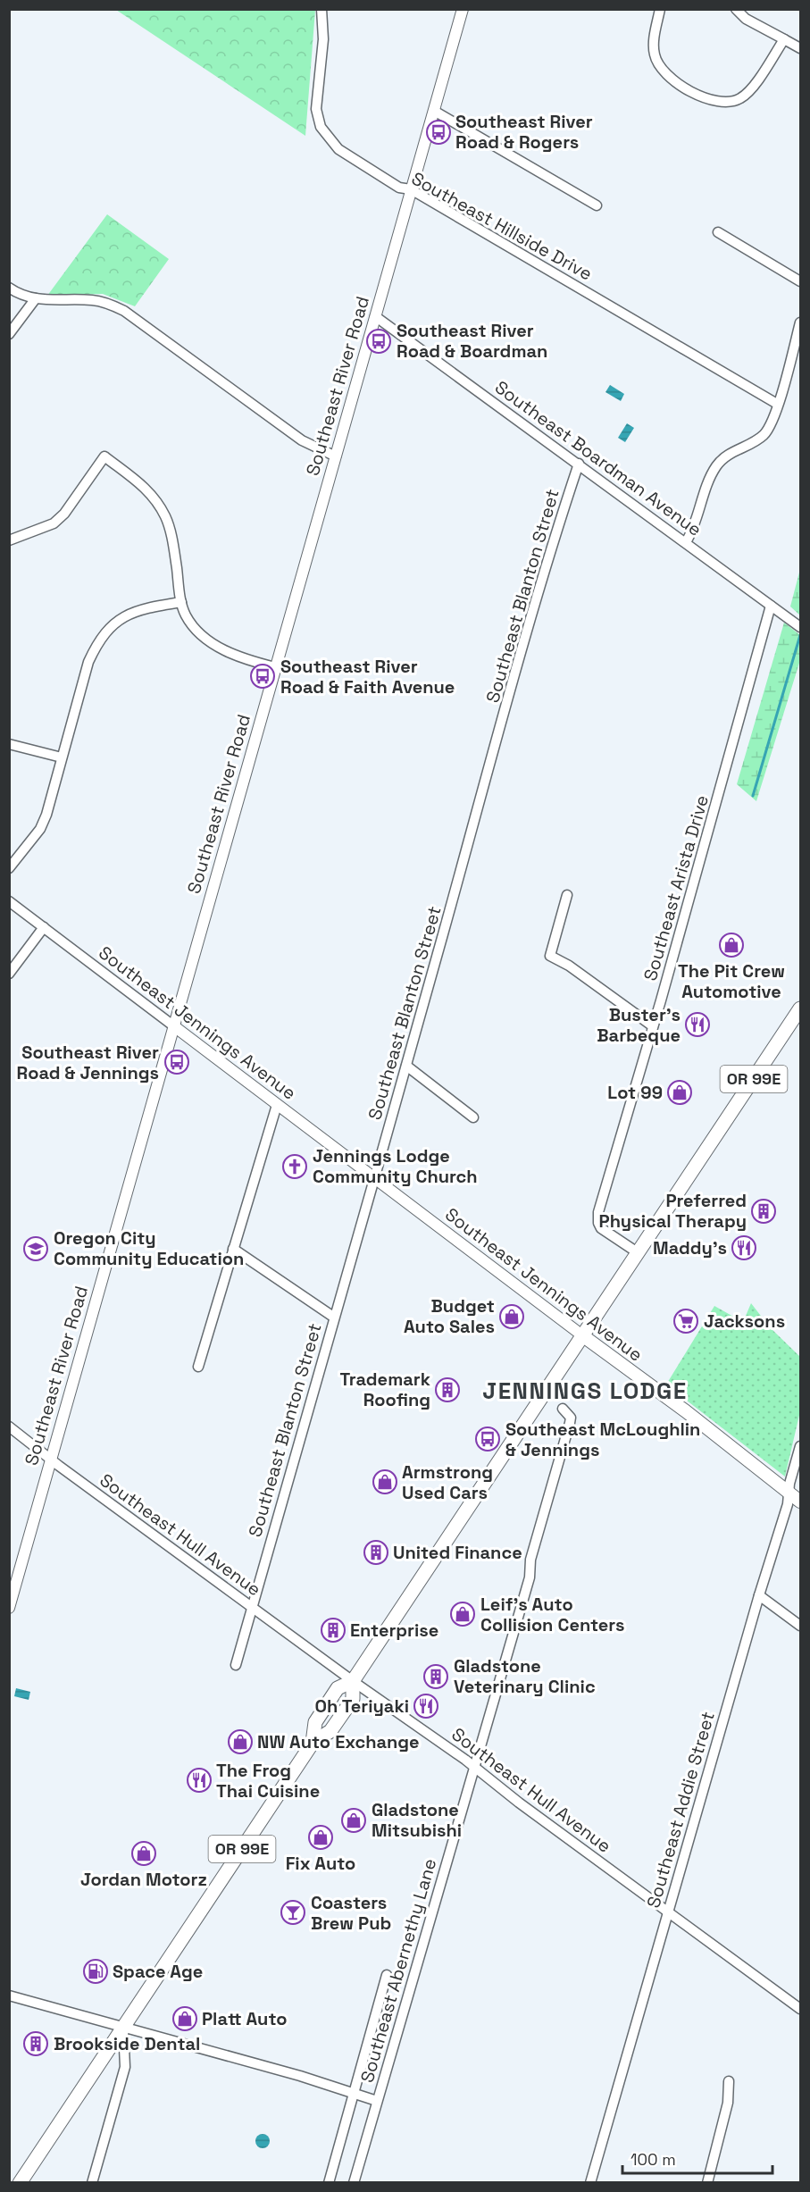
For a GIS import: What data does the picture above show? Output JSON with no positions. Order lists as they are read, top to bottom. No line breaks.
{"streets":{"main road":["Southeast Jennings Avenue","OR 99E"],"street":["Southeast Hillside Drive","Southeast River Road","Southeast Boardman Avenue","Southeast Blanton Street","Southeast Arista Drive","Southeast Hull Avenue","Southeast Addie Street","Southeast Abernethy Lane"]},"crossings":[["Southeast Hillside Drive","Southeast River Road"],["Southeast River Road","Southeast Boardman Avenue"],["Southeast River Road","Southeast Jennings Avenue"],["Southeast River Road","Southeast Hull Avenue"],["Southeast Boardman Avenue","Southeast Blanton Street"],["Southeast Boardman Avenue","Southeast Arista Drive"],["Southeast Blanton Street","Southeast Jennings Avenue"],["Southeast Blanton Street","Southeast Hull Avenue"],["Southeast Arista Drive","OR 99E"],["Southeast Jennings Avenue","OR 99E"],["Southeast Jennings Avenue","Southeast Addie Street"],["OR 99E","Southeast Hull Avenue"],["Southeast Hull Avenue","Southeast Addie Street"],["Southeast Hull Avenue","Southeast Abernethy Lane"]],"districts":["JENNINGS LODGE"],"places":{"bus stop":["Southeast River Road & Rogers","Southeast River Road & Boardman","Southeast River Road & Faith Avenue","Southeast River Road & Jennings","Southeast McLoughlin & Jennings"],"shop":["The Pit Crew Automotive","Lot 99","Budget Auto Sales","Armstrong Used Cars","Leif's Auto Collision Centers","NW Auto Exchange","Gladstone Mitsubishi","Fix Auto","Jordan Motorz","Platt Auto"],"restaurant":["Buster's Barbeque","Maddy's","Oh Teriyaki","The Frog Thai Cuisine"],"church":["Jennings Lodge Community Church"],"building":["Preferred Physical Therapy","Trademark Roofing","United Finance","Enterprise","Gladstone Veterinary Clinic","Brookside Dental"],"school or university":["Oregon City Community Education"],"supermarket":["Jacksons"],"bar":["Coasters Brew Pub"],"fuel station":["Space Age"]},"scale_bar":"100 m"}
